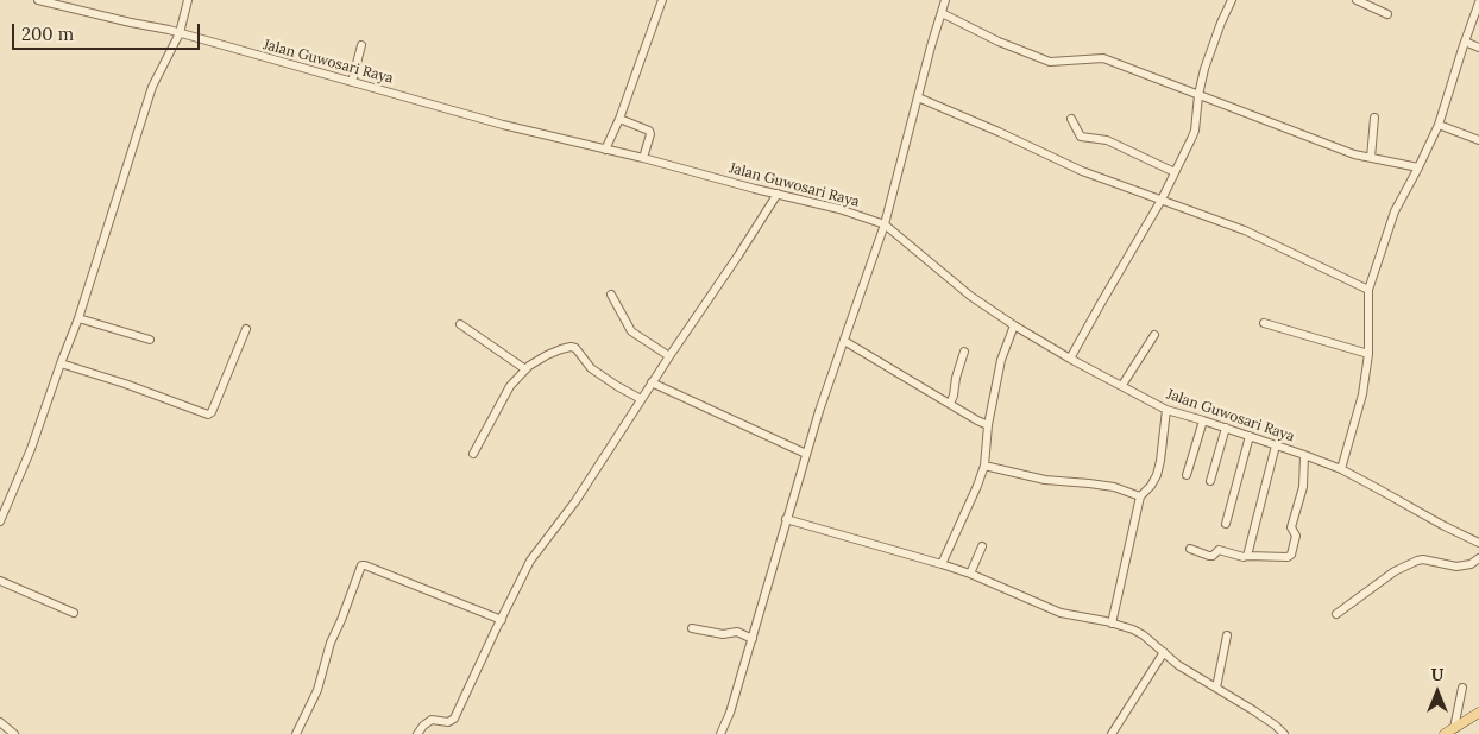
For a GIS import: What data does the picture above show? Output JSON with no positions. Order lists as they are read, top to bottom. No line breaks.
{"streets":{"street":["Jalan Guwosari Raya"]},"scale_bar":"200 m","north":"top"}
